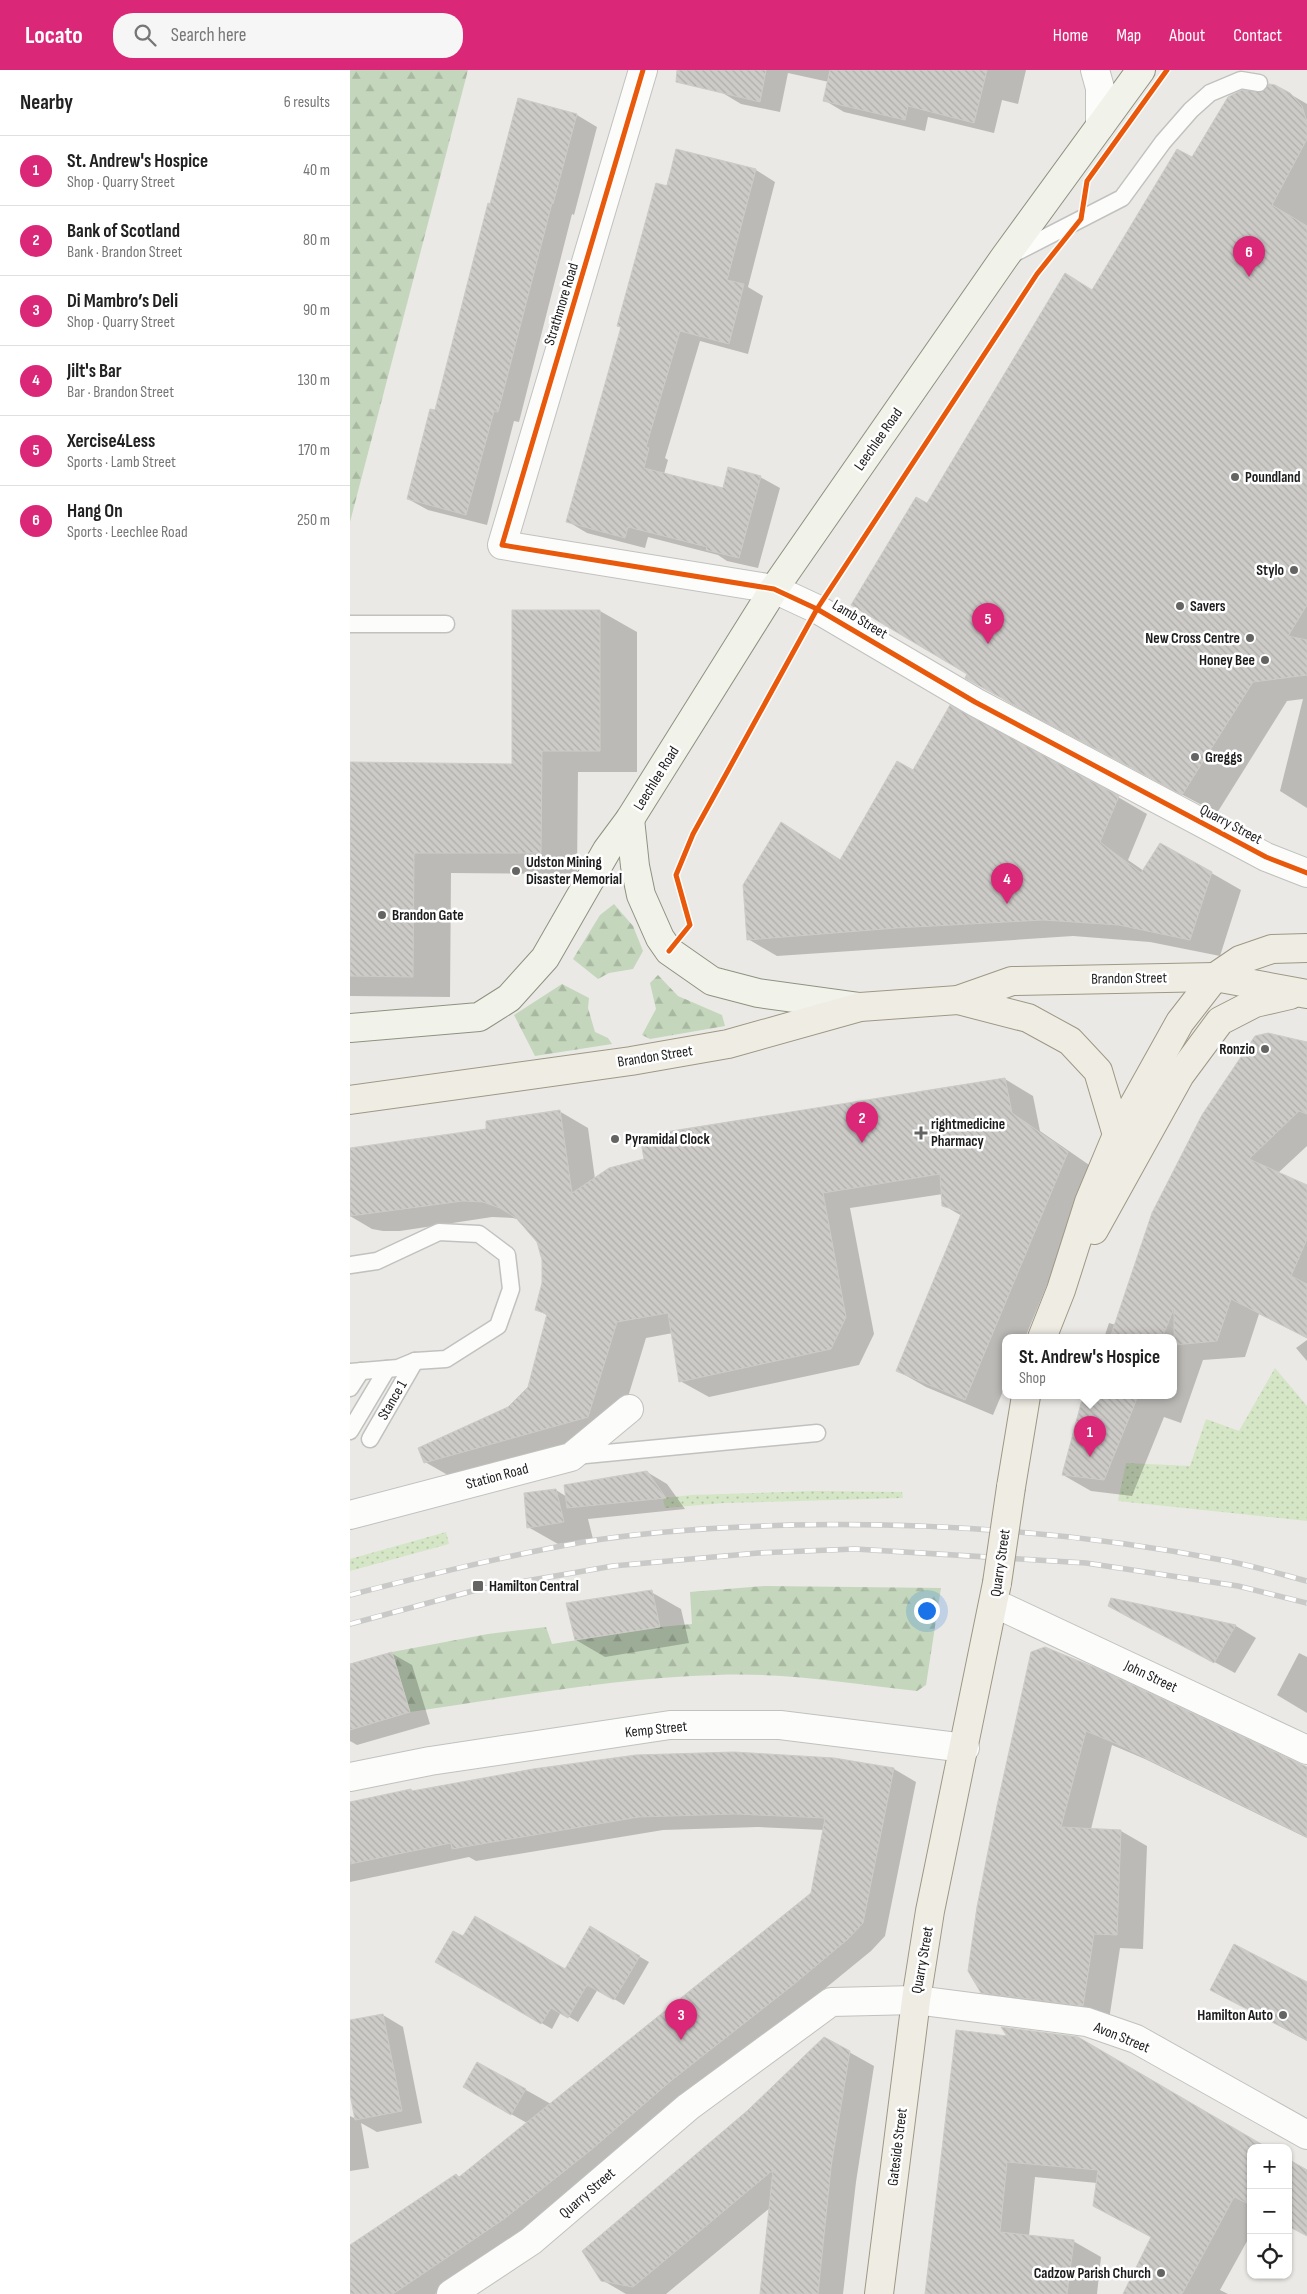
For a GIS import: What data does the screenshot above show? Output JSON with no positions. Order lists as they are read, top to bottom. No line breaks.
{"streets":{"main road":["Leechlee Road","Quarry Street","Brandon Street","Gateside Street"],"street":["Strathmore Road","Lamb Street","Station Road","John Street","Kemp Street","Avon Street"],"lane":["Stance 1"]},"crossings":[["Strathmore Road","Lamb Street"],["Leechlee Road","Lamb Street"],["Leechlee Road","Brandon Street"],["Lamb Street","Quarry Street"],["Quarry Street","John Street"],["Quarry Street","Kemp Street"],["Quarry Street","Avon Street"],["Quarry Street","Gateside Street"],["Avon Street","Gateside Street"]],"places":{"other":["Poundland","Stylo","Savers","New Cross Centre","Honey Bee","Greggs","Udston Mining Disaster Memorial","Brandon Gate","Ronzio","Pyramidal Clock","Hamilton Auto","Cadzow Parish Church"],"health":["rightmedicine Pharmacy"],"transit":["Hamilton Central"]},"page":{"header":"Locato","search":"Search here","nav":["Home","Map","About","Contact"],"heading":["Nearby","6 results"],"list":[{"mark":"1","name":"St. Andrew's Hospice","note":"Shop · Quarry Street","value":"40 m"},{"mark":"2","name":"Bank of Scotland","note":"Bank · Brandon Street","value":"80 m"},{"mark":"3","name":"Di Mambro’s Deli","note":"Shop · Quarry Street","value":"90 m"},{"mark":"4","name":"Jilt's Bar","note":"Bar · Brandon Street","value":"130 m"},{"mark":"5","name":"Xercise4Less","note":"Sports · Lamb Street","value":"170 m"},{"mark":"6","name":"Hang On","note":"Sports · Leechlee Road","value":"250 m"}],"pins":["6","5","4","2","1","3"],"popup":["St. Andrew's Hospice","Shop"],"map_buttons":["+","−"]}}
